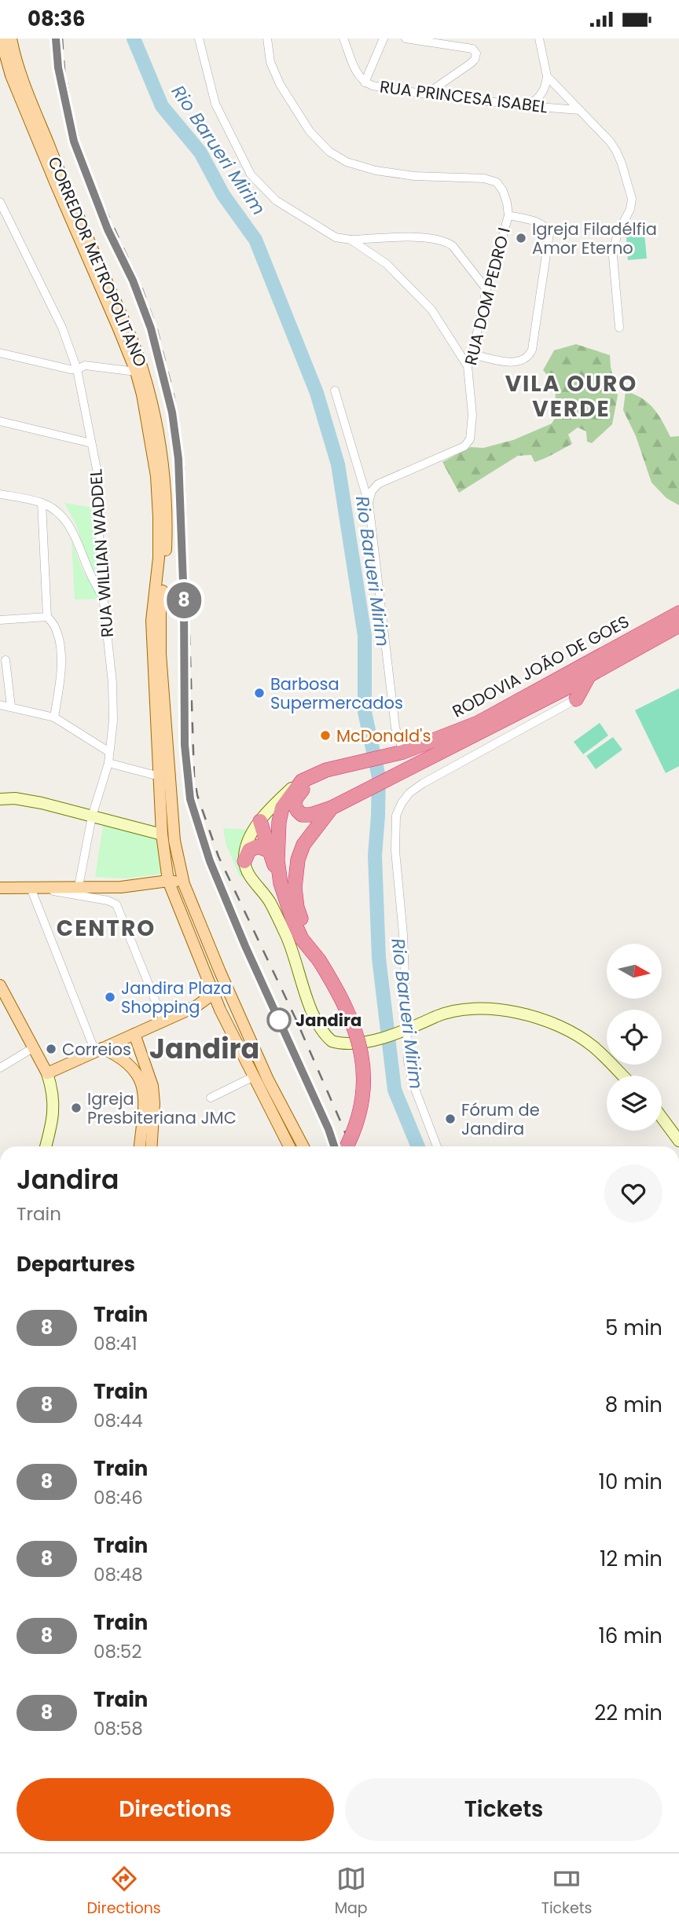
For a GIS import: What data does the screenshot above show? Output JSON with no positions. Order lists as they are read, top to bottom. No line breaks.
{"streets":{"highway":["RODOVIA JOÃO DE GOES"],"main road":["CORREDOR METROPOLITANO"],"street":["RUA PRINCESA ISABEL","RUA DOM PEDRO I","RUA WILLIAN WADDEL"]},"districts":["VILA OURO VERDE","CENTRO","Jandira"],"water":["Rio Barueri Mirim"],"places":["Igreja Filadélfia Amor Eterno","Barbosa Supermercados","McDonald's","Jandira Plaza Shopping","Jandira","Correios","Igreja Presbiteriana JMC","Fórum de Jandira"],"north":"right","page":{"status":"08:36","on_map":"8","heading":[["Jandira","Train"],"Departures"],"list":[{"mark":"8","name":"Train","note":"08:41","value":"5 min"},{"mark":"8","name":"Train","note":"08:44","value":"8 min"},{"mark":"8","name":"Train","note":"08:46","value":"10 min"},{"mark":"8","name":"Train","note":"08:48","value":"12 min"},{"mark":"8","name":"Train","note":"08:52","value":"16 min"},{"mark":"8","name":"Train","note":"08:58","value":"22 min"}],"buttons":["Directions","Tickets"],"tabs":["Directions","Map","Tickets"]}}
